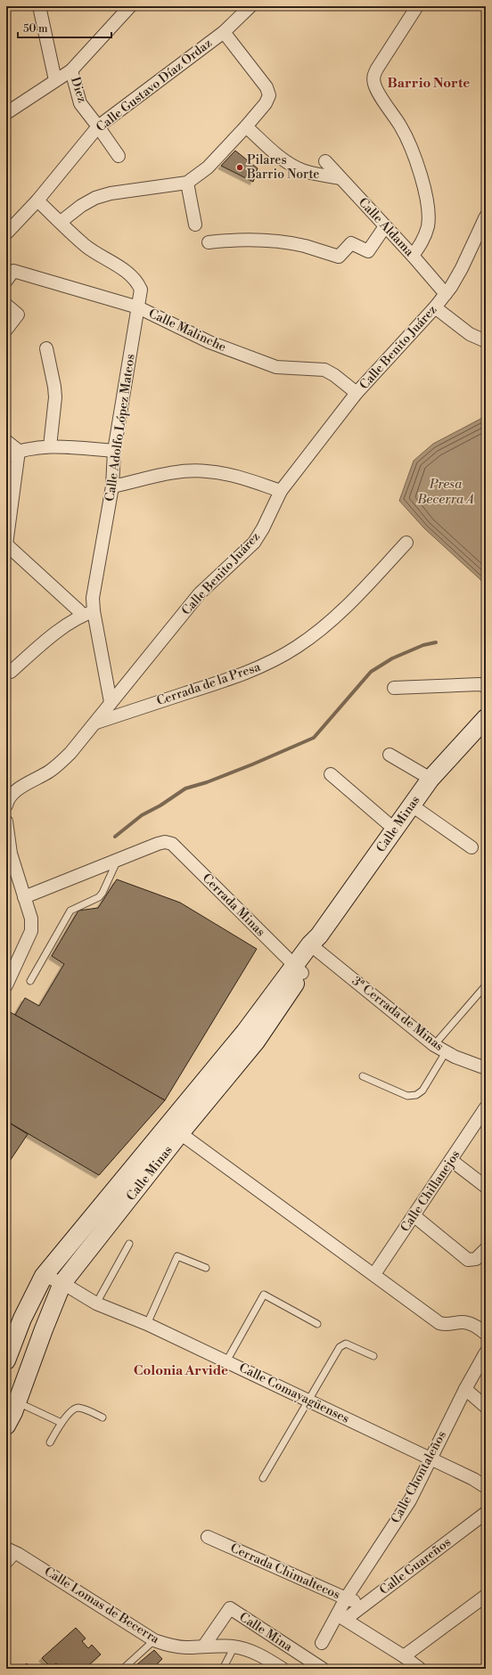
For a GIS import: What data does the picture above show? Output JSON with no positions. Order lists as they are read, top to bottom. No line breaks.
{"streets":{"street":["Calle Gustavo Díaz Ordaz","Diez","Calle Aldama","Calle Malinche","Calle Benito Juárez","Calle Adolfo López Mateos","Cerrada de la Presa","Calle Minas","Cerrada Minas","3ª Cerrada de Minas","Calle Chillanejos","Calle Comayagüenses","Calle Chontaleños","Calle Guareños","Cerrada Chimaltecos","Calle Lomas de Becerra","Calle Mina"]},"crossings":[["Calle Gustavo Díaz Ordaz","Diez"],["Calle Gustavo Díaz Ordaz","Calle Adolfo López Mateos"],["Calle Aldama","Calle Benito Juárez"],["Calle Malinche","Calle Benito Juárez"],["Calle Malinche","Calle Adolfo López Mateos"],["Calle Benito Juárez","Calle Adolfo López Mateos"],["Calle Benito Juárez","Cerrada de la Presa"],["Calle Minas","Cerrada Minas"],["Calle Minas","3ª Cerrada de Minas"],["Calle Minas","Calle Comayagüenses"],["Calle Comayagüenses","Calle Chontaleños"],["Calle Chontaleños","Calle Guareños"],["Calle Chontaleños","Cerrada Chimaltecos"],["Calle Guareños","Cerrada Chimaltecos"],["Calle Lomas de Becerra","Calle Mina"]],"districts":["Barrio Norte","Colonia Arvide"],"water":["Presa Becerra A"],"places":["Pilares Barrio Norte"],"scale_bar":"50 m"}
